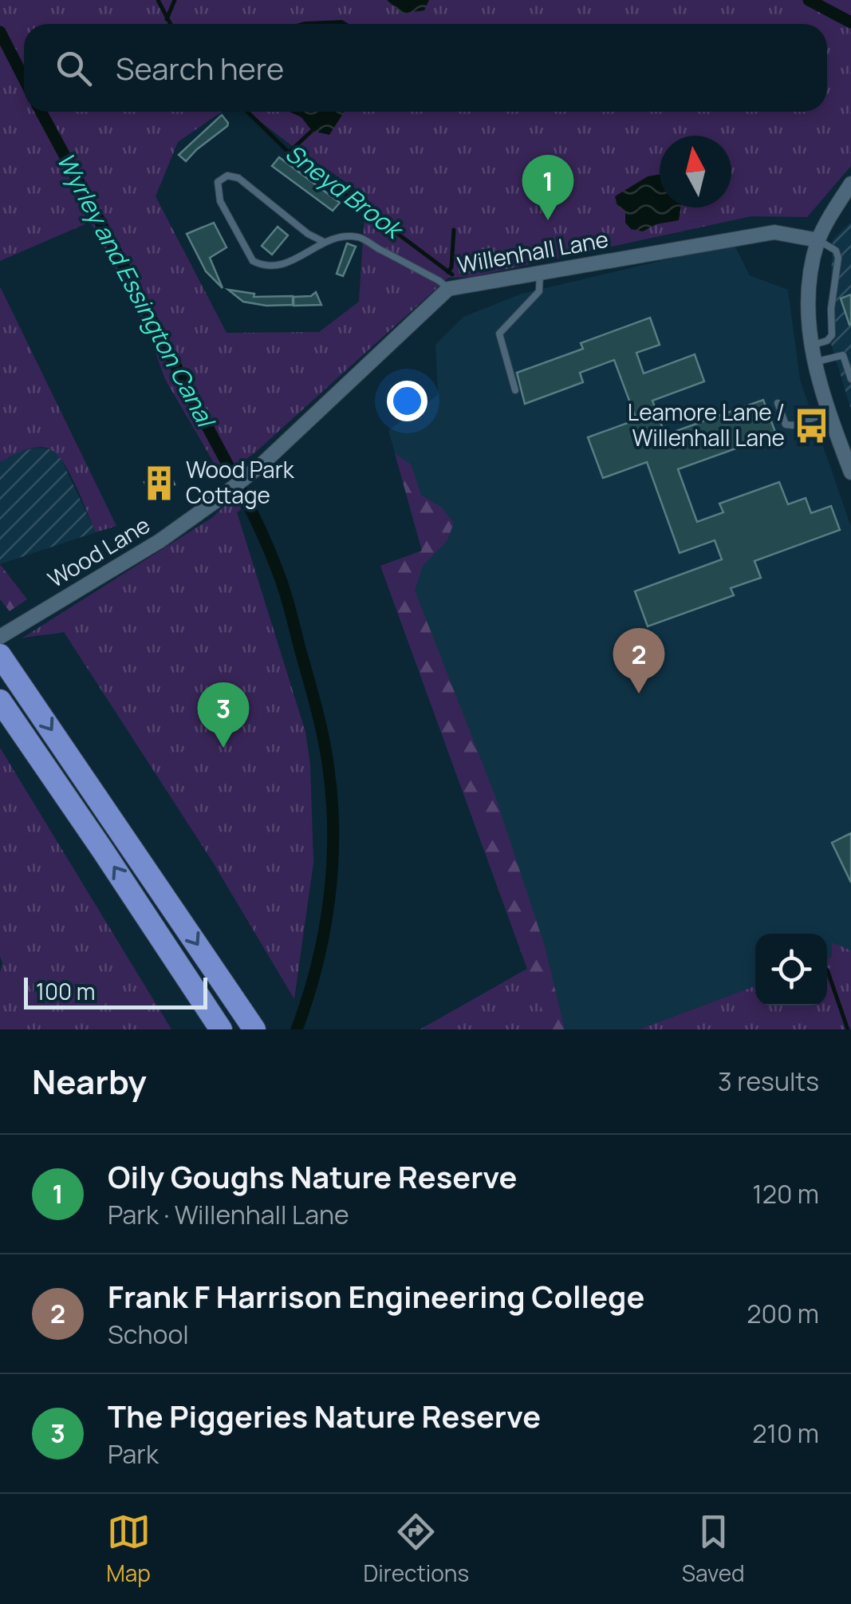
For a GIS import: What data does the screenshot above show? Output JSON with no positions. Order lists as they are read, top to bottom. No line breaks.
{"streets":{"street":["Willenhall Lane","Wood Lane"]},"crossings":[["Willenhall Lane","Wood Lane"]],"water":["Sneyd Brook","Wyrley and Essington Canal"],"places":{"bus stop":["Leamore Lane / Willenhall Lane"],"building":["Wood Park Cottage"]},"scale_bar":"100 m","north":"top","page":{"search":"Search here","pins":["1","2","3"],"scale":"100 m","heading":["Nearby","3 results"],"list":[{"mark":"1","name":"Oily Goughs Nature Reserve","note":"Park · Willenhall Lane","value":"120 m"},{"mark":"2","name":"Frank F Harrison Engineering College","note":"School","value":"200 m"},{"mark":"3","name":"The Piggeries Nature Reserve","note":"Park","value":"210 m"}],"nav":["Map","Directions","Saved"]}}
